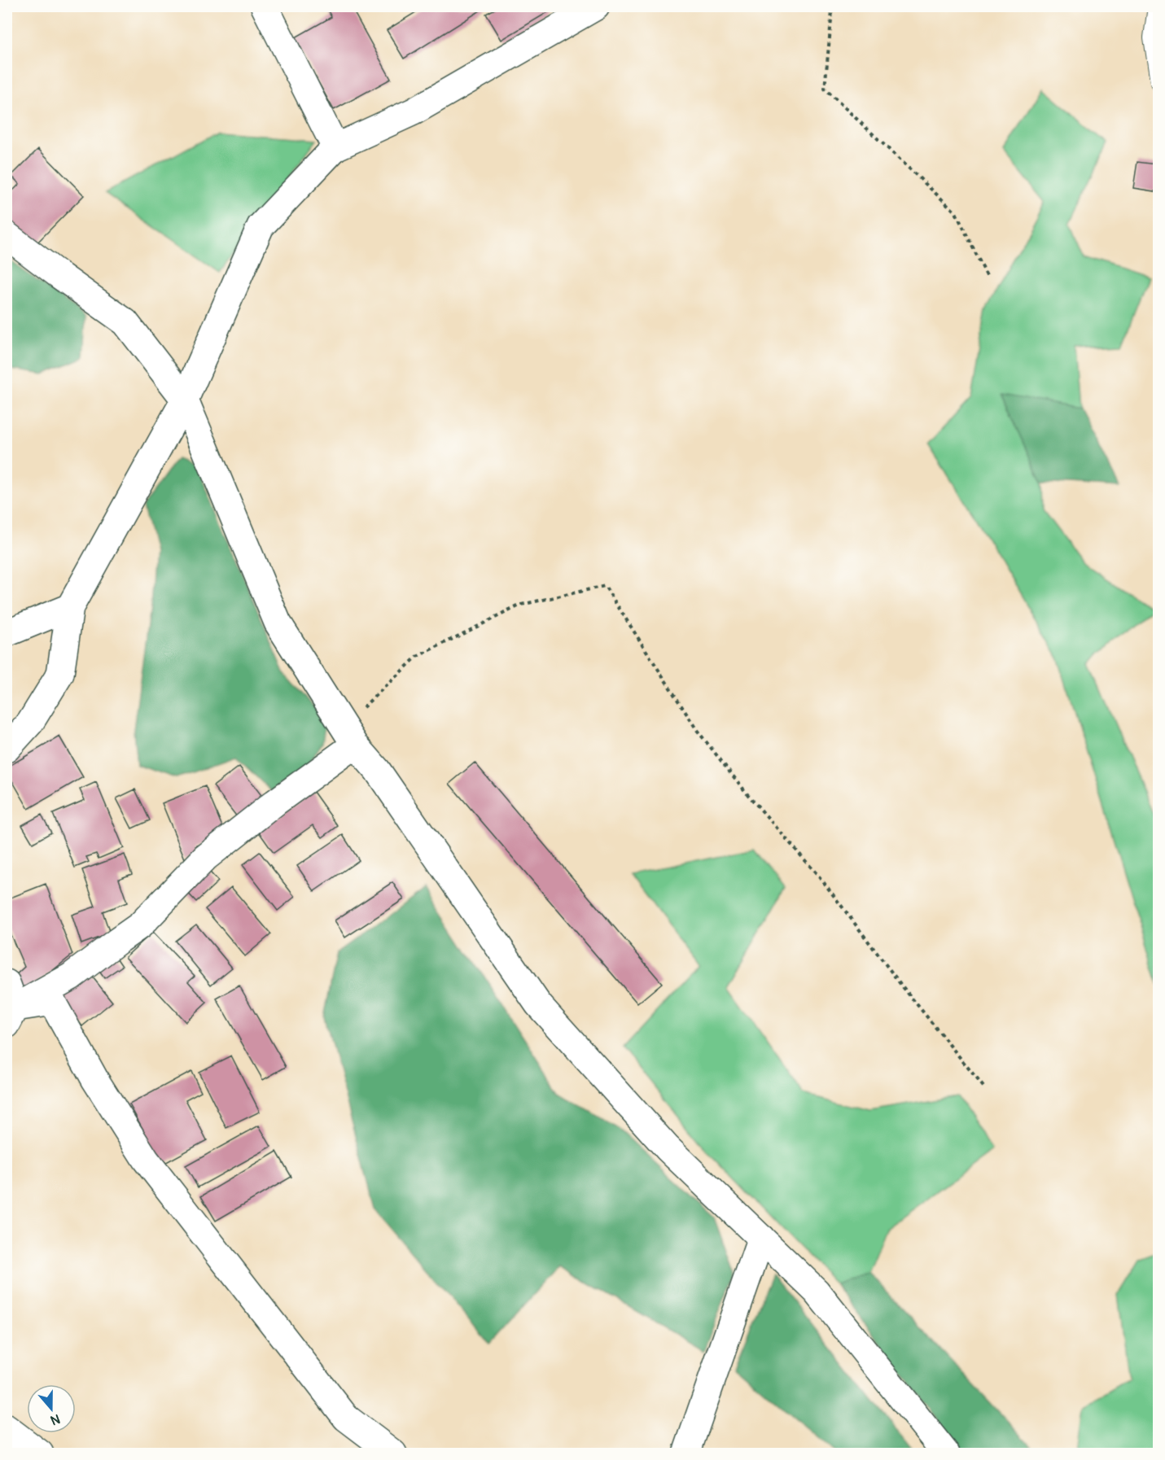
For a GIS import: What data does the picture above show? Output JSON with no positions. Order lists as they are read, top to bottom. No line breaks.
{"north":"bottom"}
